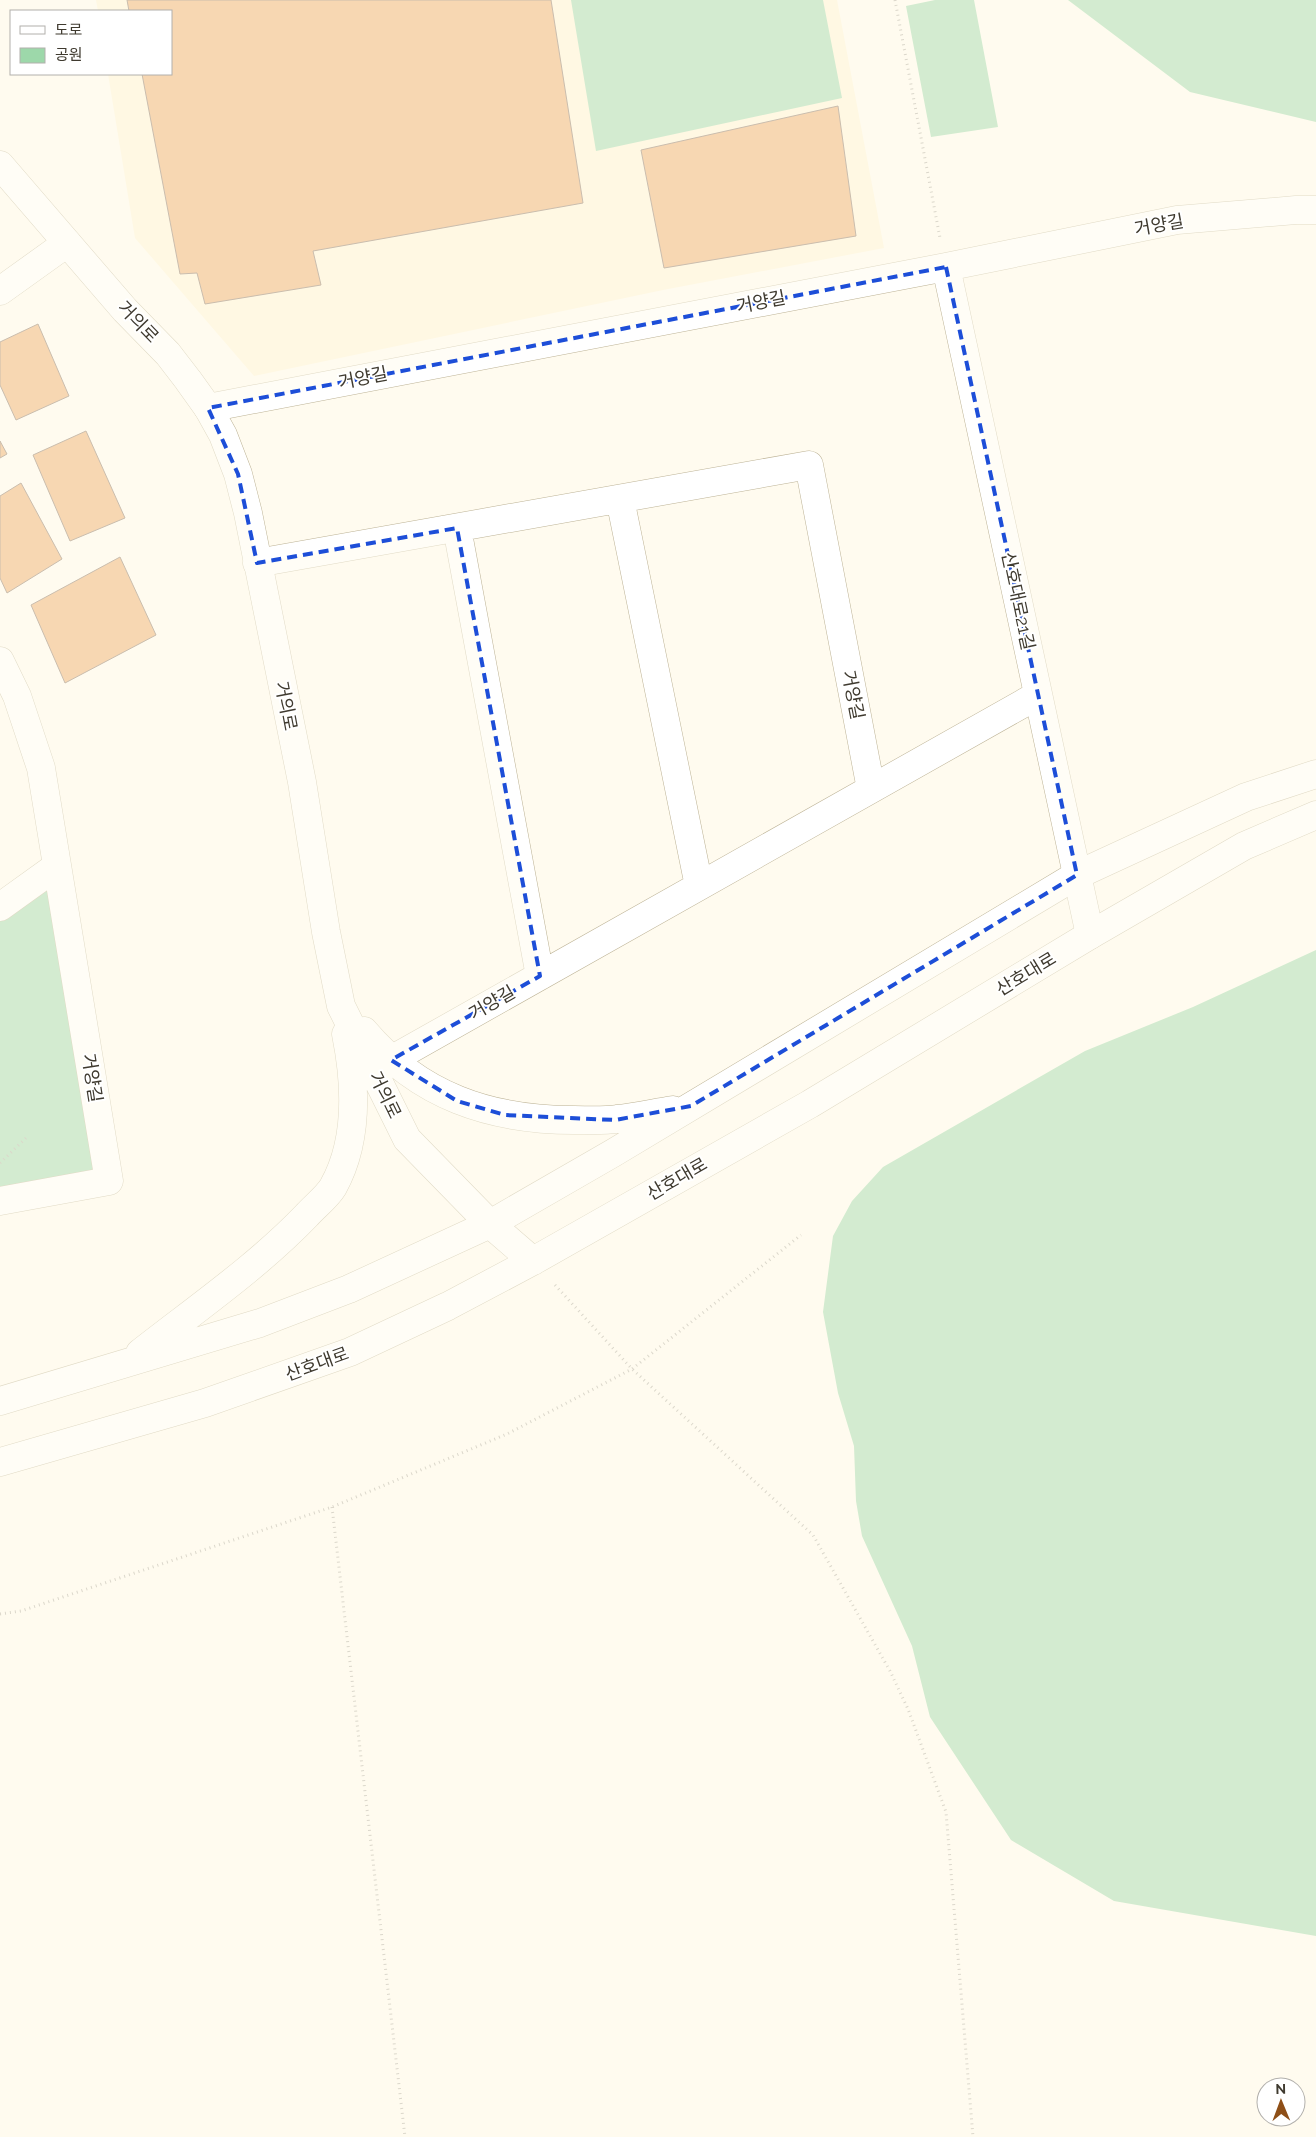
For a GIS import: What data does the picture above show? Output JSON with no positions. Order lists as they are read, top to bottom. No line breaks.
{"streets":{"street":["거양길","거의로","산호대로21길","산호대로"]},"crossings":[["거양길","거의로"],["거양길","산호대로21길"],["거의로","산호대로"],["산호대로21길","산호대로"]],"legend":["도로","공원"],"north":"top"}
